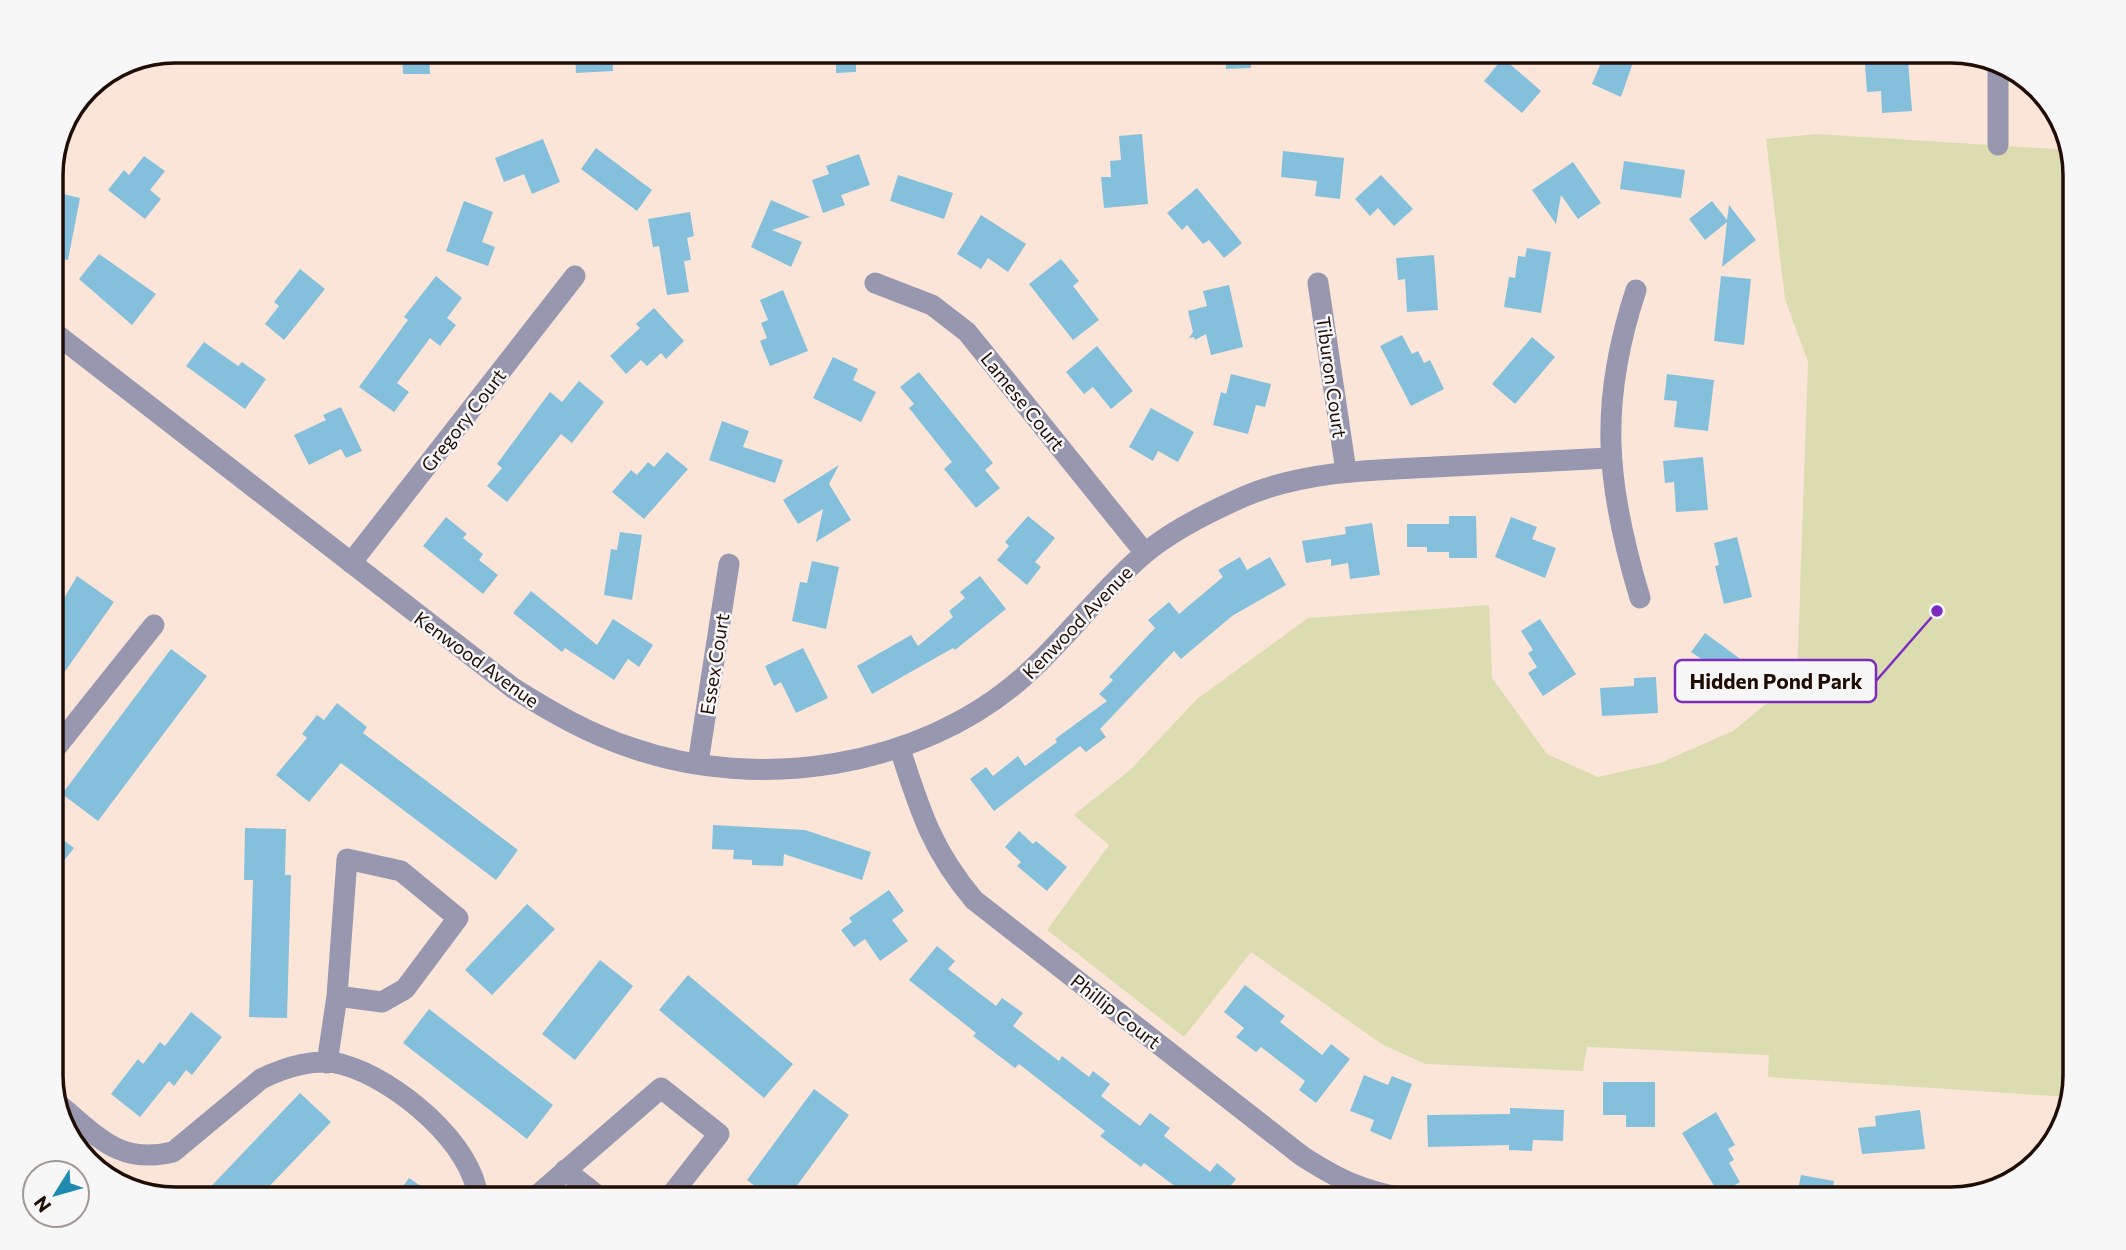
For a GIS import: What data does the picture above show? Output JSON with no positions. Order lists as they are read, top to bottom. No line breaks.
{"streets":{"street":["Tiburon Court","Lamese Court","Gregory Court","Kenwood Avenue","Essex Court","Phillip Court"]},"crossings":[["Tiburon Court","Kenwood Avenue"],["Lamese Court","Kenwood Avenue"],["Gregory Court","Kenwood Avenue"],["Kenwood Avenue","Essex Court"],["Kenwood Avenue","Phillip Court"]],"places":["Hidden Pond Park"],"north":"bottom left"}
